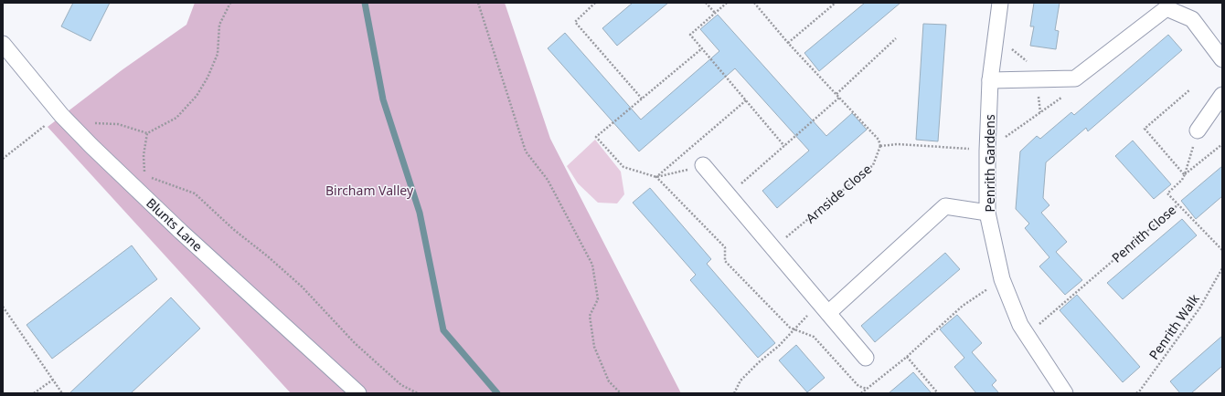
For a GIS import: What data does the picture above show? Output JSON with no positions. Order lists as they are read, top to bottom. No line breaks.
{"streets":{"street":["Penrith Gardens","Blunts Lane"],"path":["Arnside Close","Penrith Close","Penrith Walk"]},"crossings":[["Penrith Gardens","Penrith Close"]],"parks":["Bircham Valley"]}
